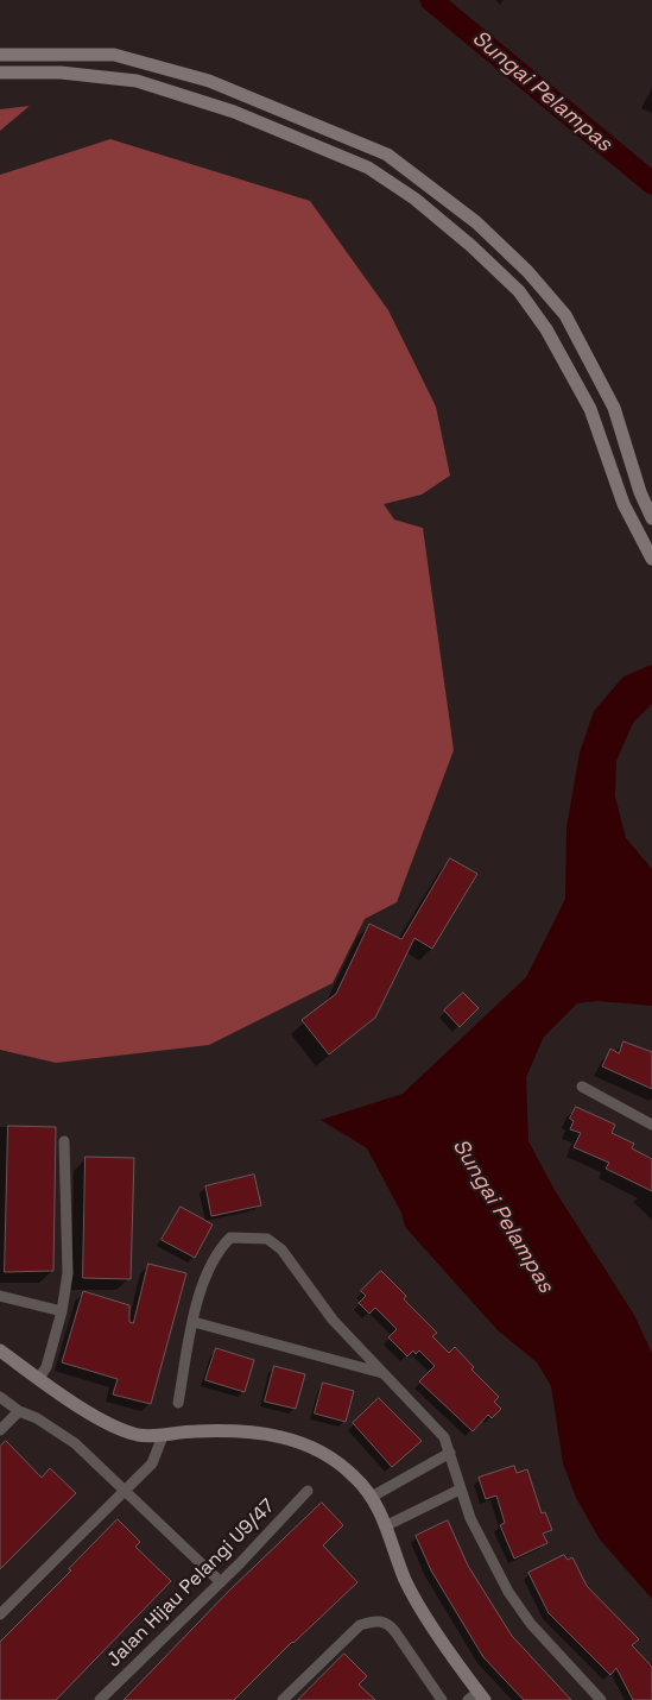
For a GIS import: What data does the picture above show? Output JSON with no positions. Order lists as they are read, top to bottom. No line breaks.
{"streets":{"street":["Jalan Hijau Pelangi U9/47"]},"water":["Sungai Pelampas"]}
